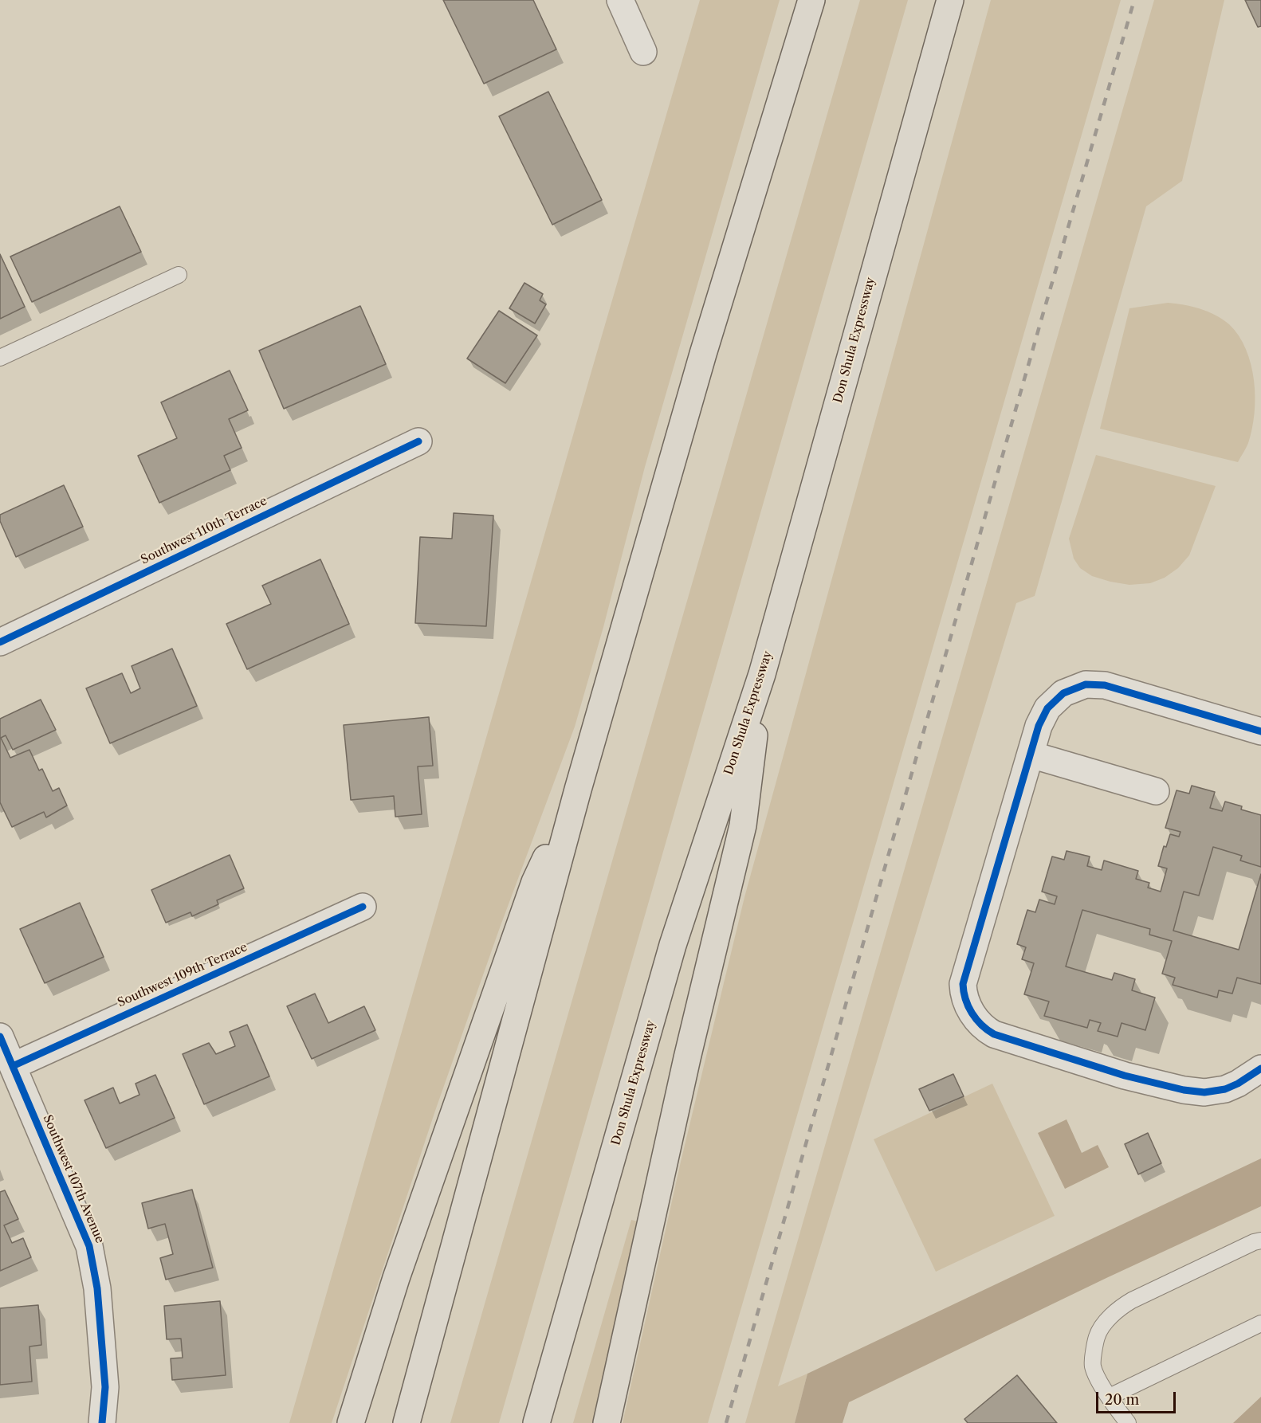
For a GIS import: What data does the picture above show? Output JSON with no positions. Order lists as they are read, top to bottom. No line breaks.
{"streets":{"highway":["Don Shula Expressway"],"street":["Southwest 110th Terrace","Southwest 109th Terrace","Southwest 107th Avenue"]},"crossings":[["Southwest 109th Terrace","Southwest 107th Avenue"]],"scale_bar":"20 m"}
